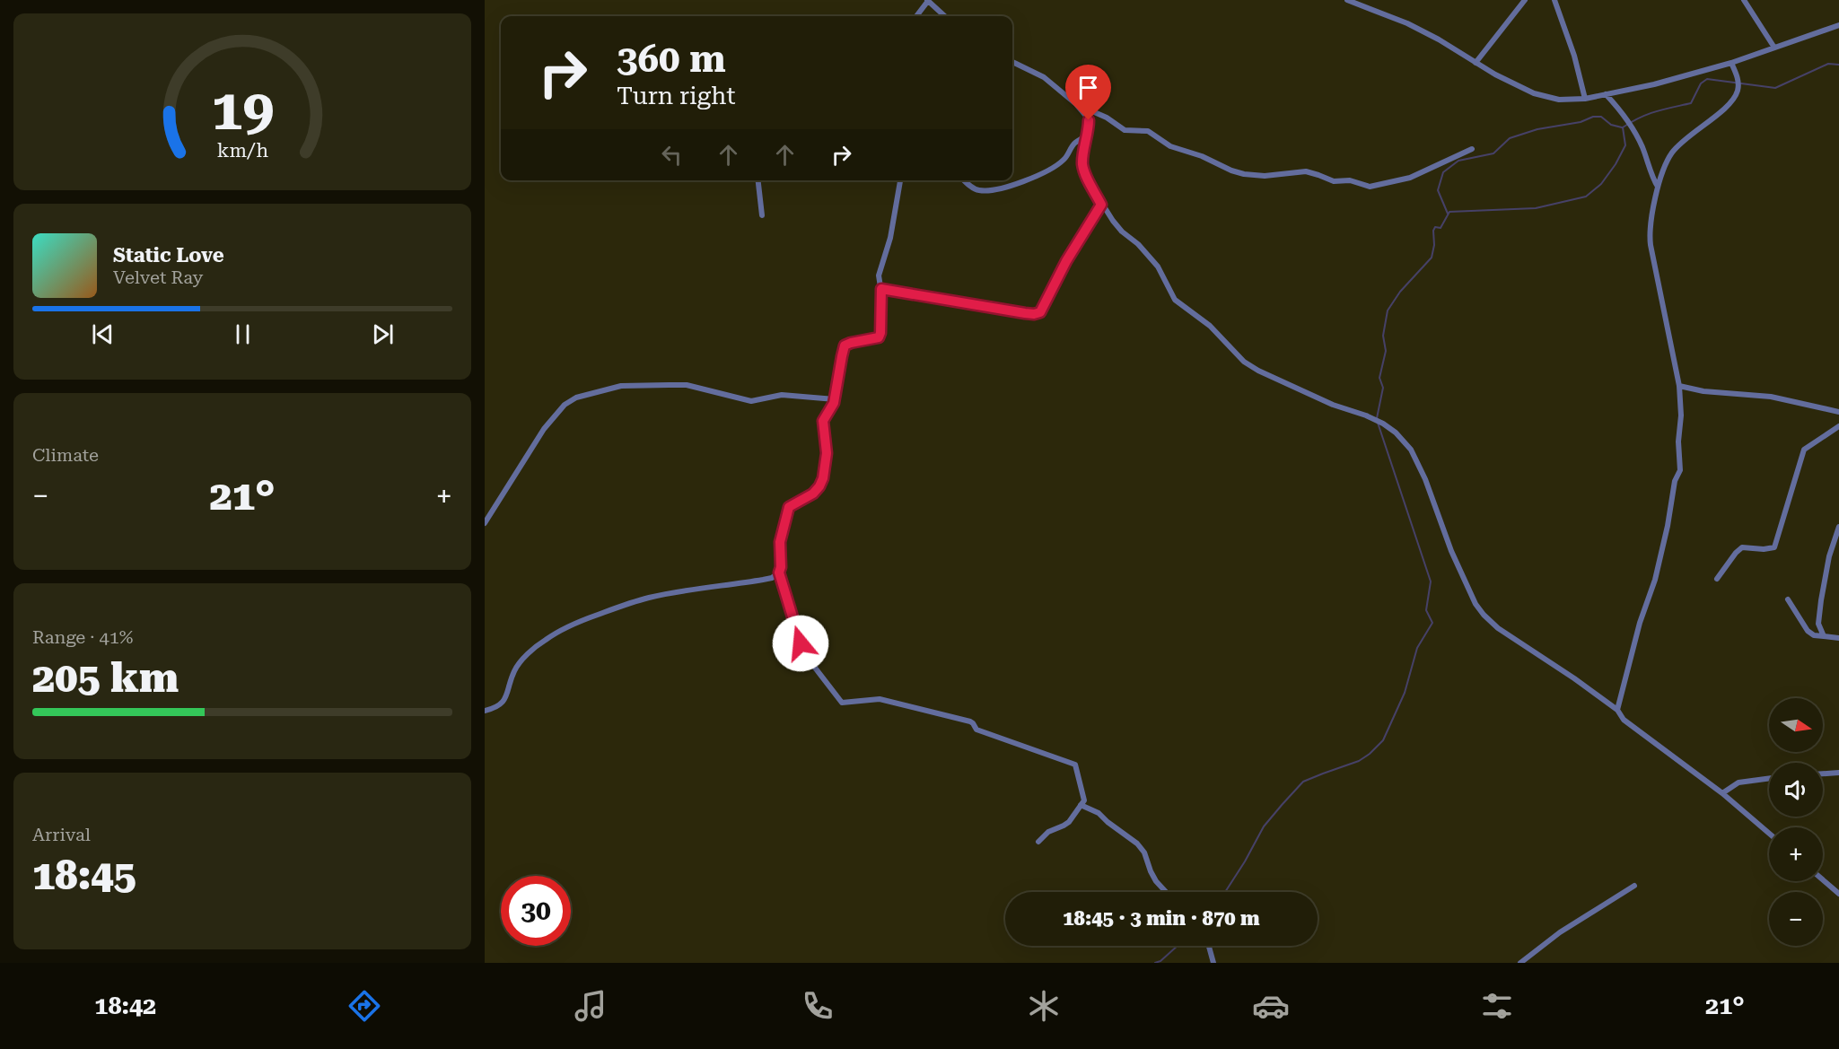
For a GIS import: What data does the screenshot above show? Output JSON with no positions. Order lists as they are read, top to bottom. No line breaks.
{"north":"right","page":{"turn":["360 m","Turn right"],"song":["Static Love","Velvet Ray"],"tile":["Climate",["Range · 41%","205 km"],["Arrival","18:45"]],"heat":["−","21°","+"],"map_buttons":["+","−"],"limit":"30","trip":"18:45 · 3 min · 870 m","tabs":["18:42","21°"],"gauge":["19","km/h"]}}
